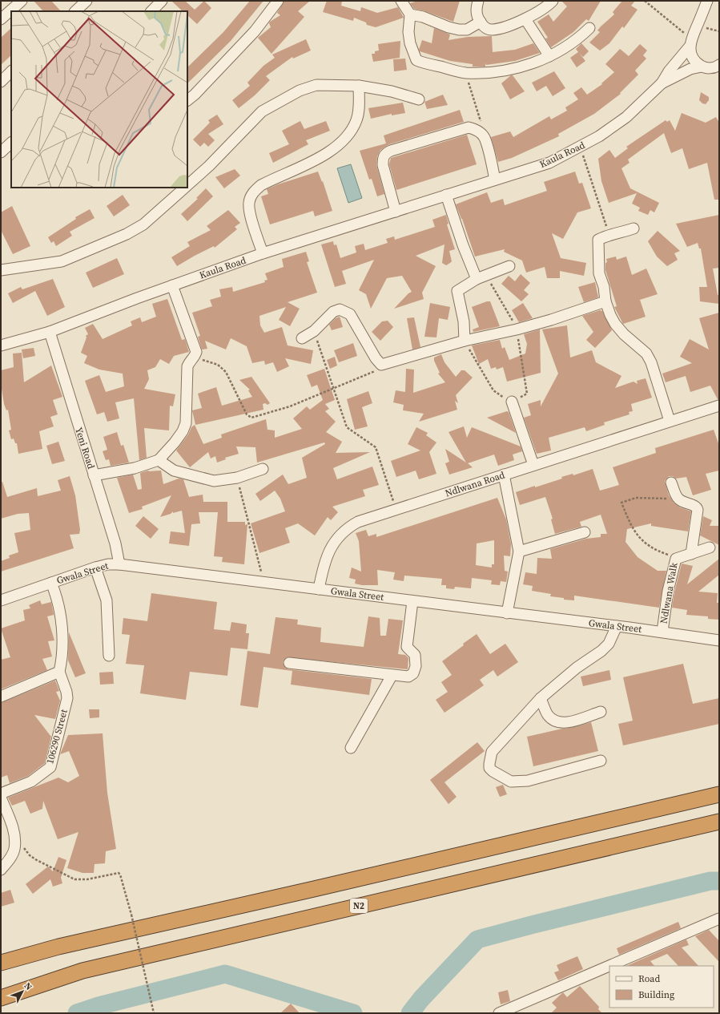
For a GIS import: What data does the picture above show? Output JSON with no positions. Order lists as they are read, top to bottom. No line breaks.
{"streets":{"highway":["N2"],"street":["Kaula Road","Yeni Road","Ndlwana Road","Gwala Street","Ndlwana Walk","106290 Street"]},"crossings":[["Kaula Road","Yeni Road"],["Yeni Road","Gwala Street"],["Ndlwana Road","Gwala Street"],["Gwala Street","Ndlwana Walk"]],"legend":["Road","Building"],"north":"top right"}
